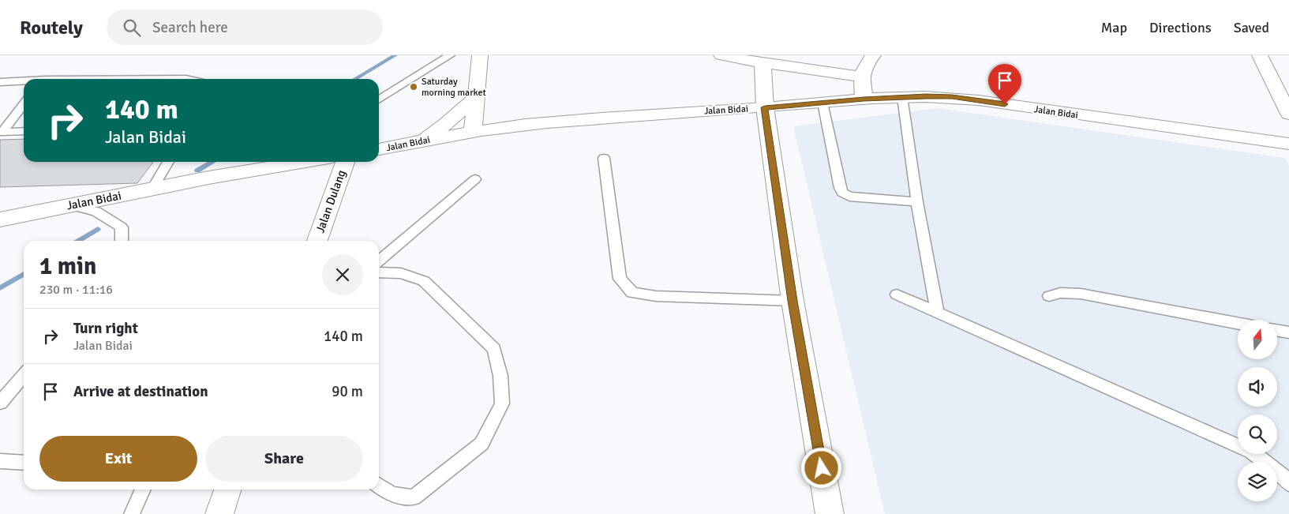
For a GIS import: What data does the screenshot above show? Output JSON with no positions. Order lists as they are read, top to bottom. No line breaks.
{"streets":{"street":["Jalan Bidai","Jalan Dulang"]},"places":["Saturday morning market"],"north":"top","page":{"header":"Routely","search":"Search here","nav":["Map","Directions","Saved"],"turn":["140 m","Jalan Bidai"],"heading":["1 min","230 m · 11:16"],"list":[{"name":"Turn right","note":"Jalan Bidai","value":"140 m"},{"name":"Arrive at destination","value":"90 m"}],"buttons":["Exit","Share"]}}
